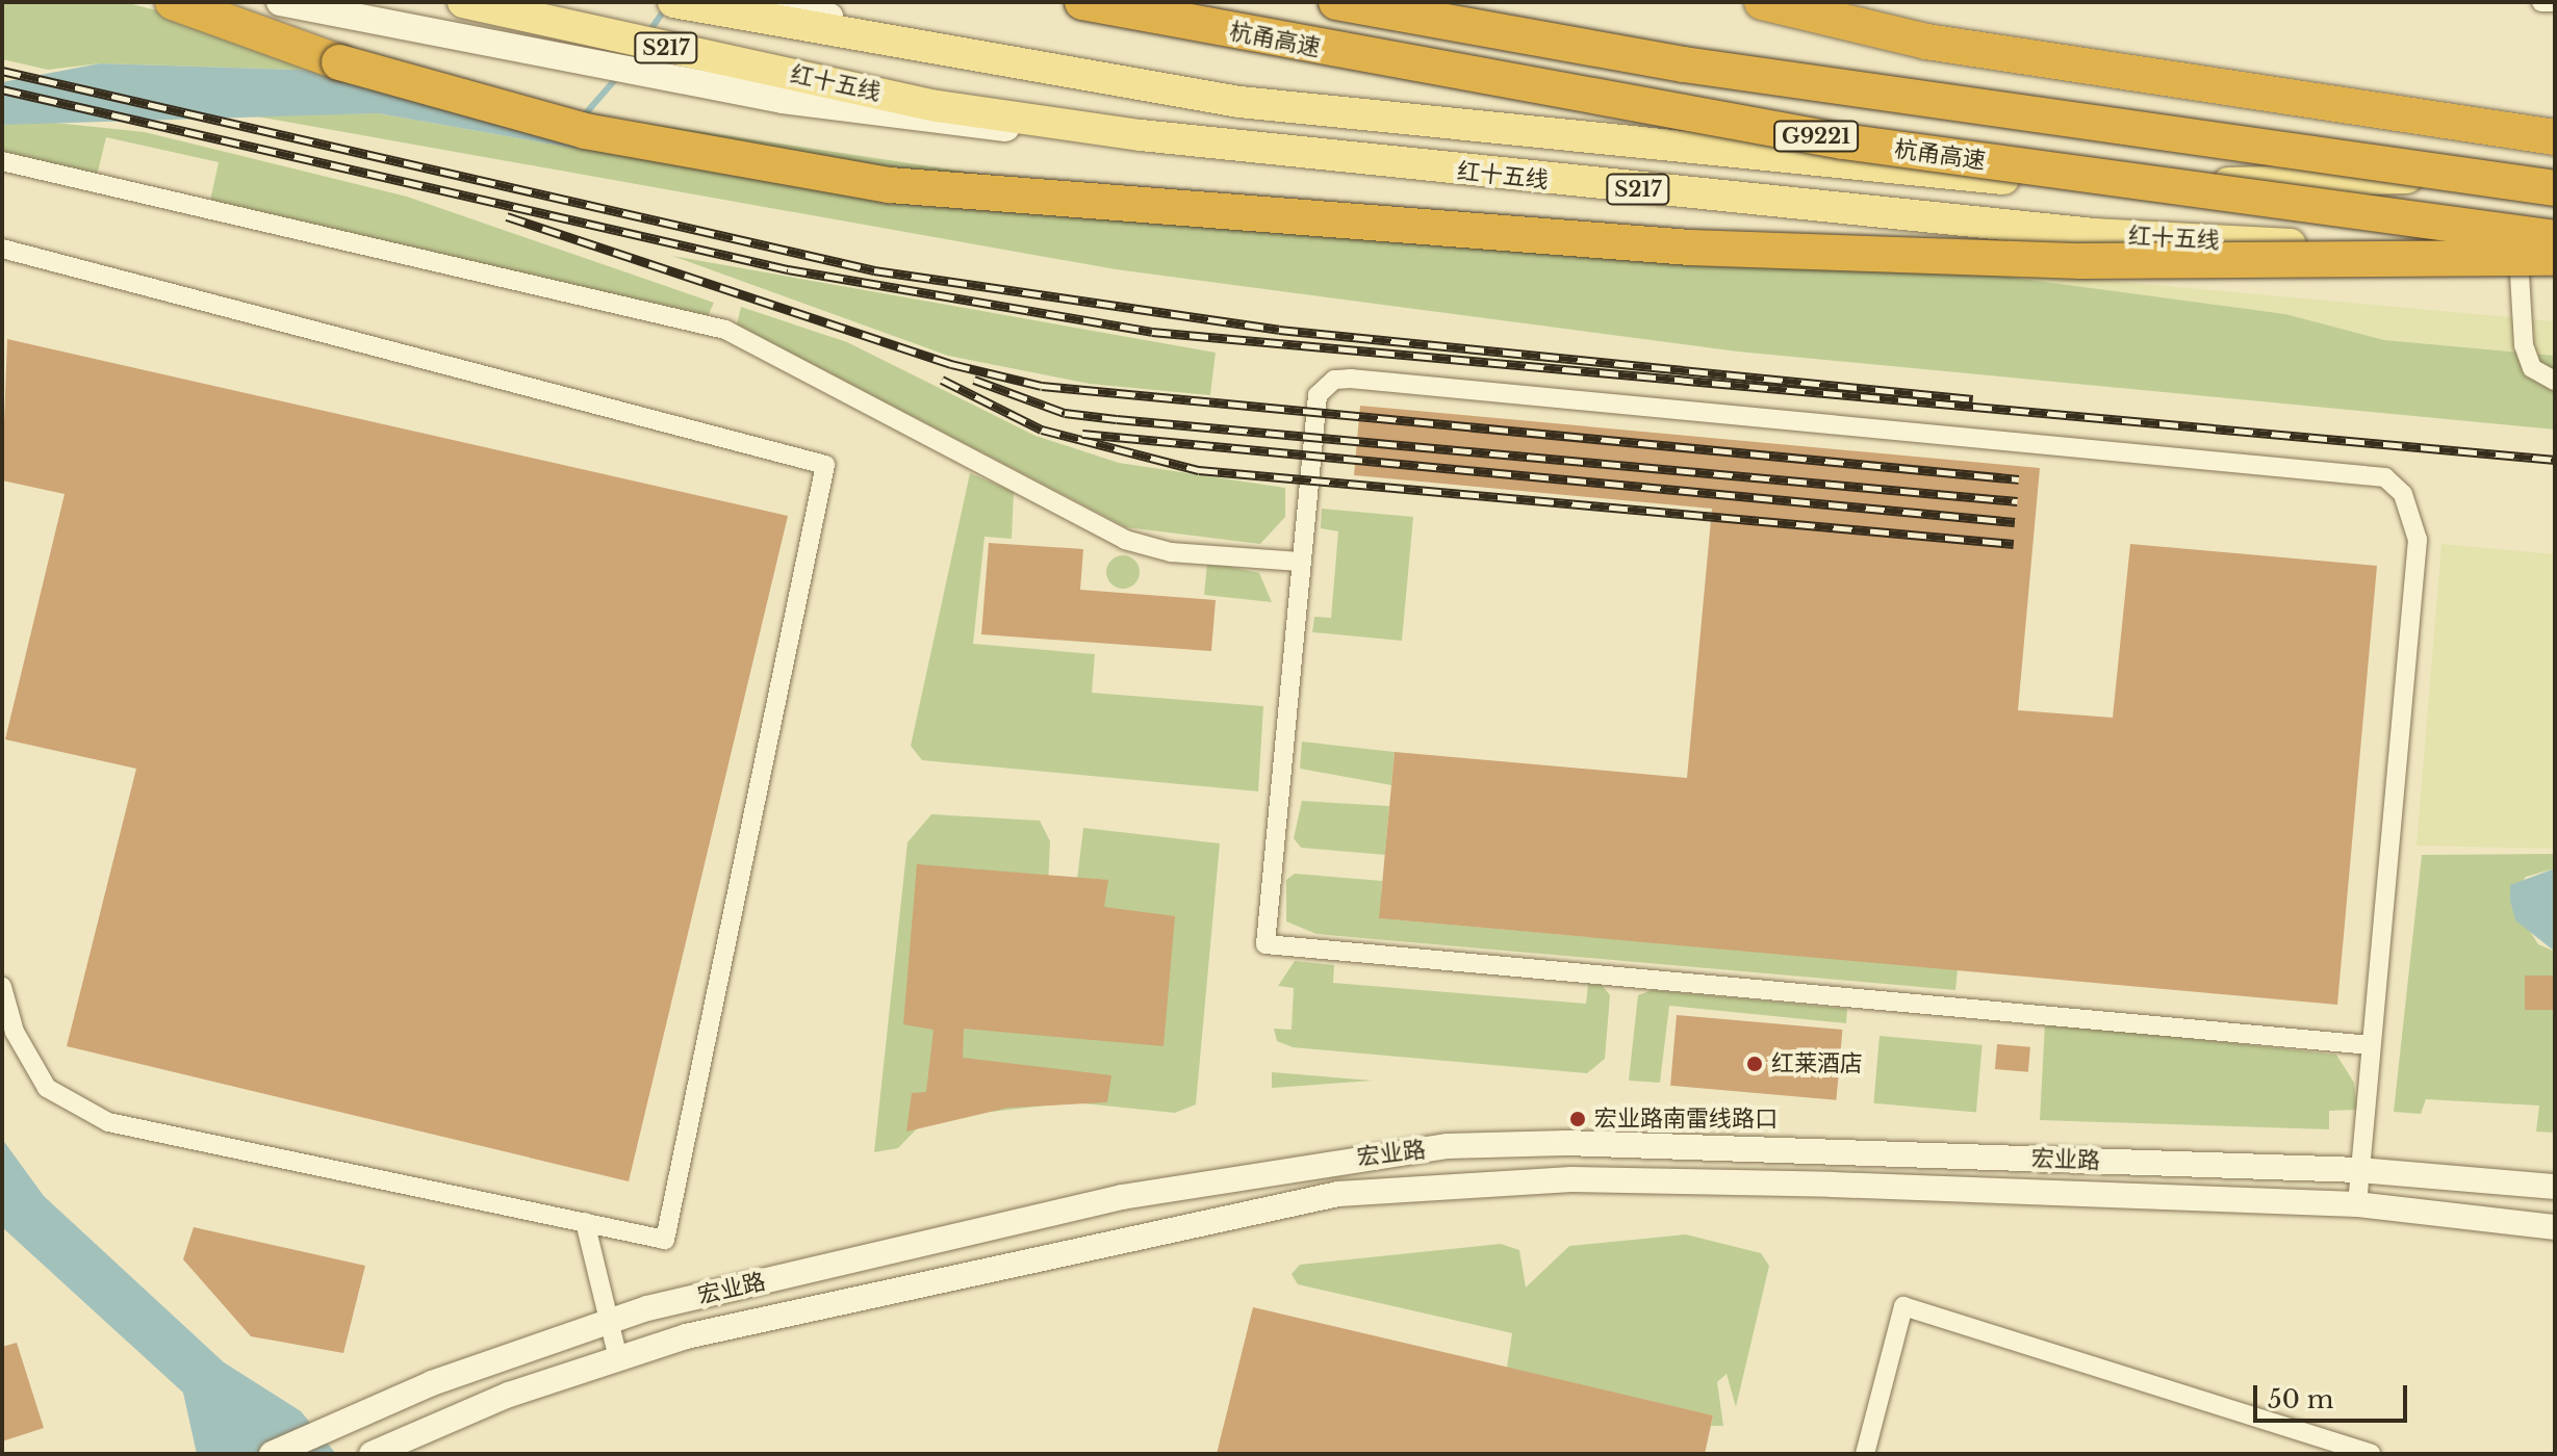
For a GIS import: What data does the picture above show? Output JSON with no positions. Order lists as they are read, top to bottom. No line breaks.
{"streets":{"highway":["杭甬高速","G9221"],"main road":["S217","红十五线"],"street":["宏业路"]},"places":["红莱酒店","宏业路南雷线路口"],"scale_bar":"50 m"}
